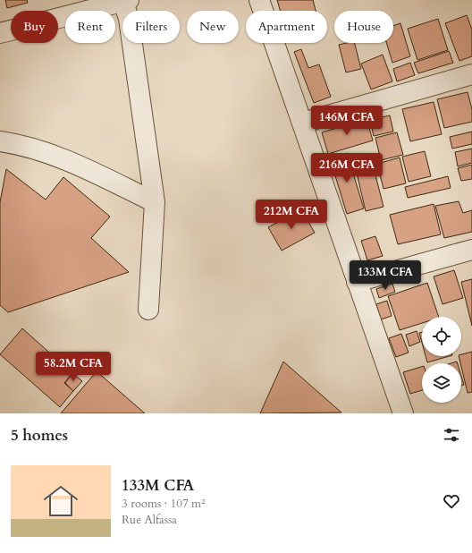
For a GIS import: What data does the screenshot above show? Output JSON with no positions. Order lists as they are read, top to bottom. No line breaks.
{"page":{"chip":["Buy","Rent","Filters","New","Apartment","House"],"price":["146M CFA","216M CFA","212M CFA","133M CFA","58.2M CFA"],"heading":"5 homes","list":[{"name":"133M CFA","note":"3 rooms · 107 m² · Rue Alfassa"}]}}
